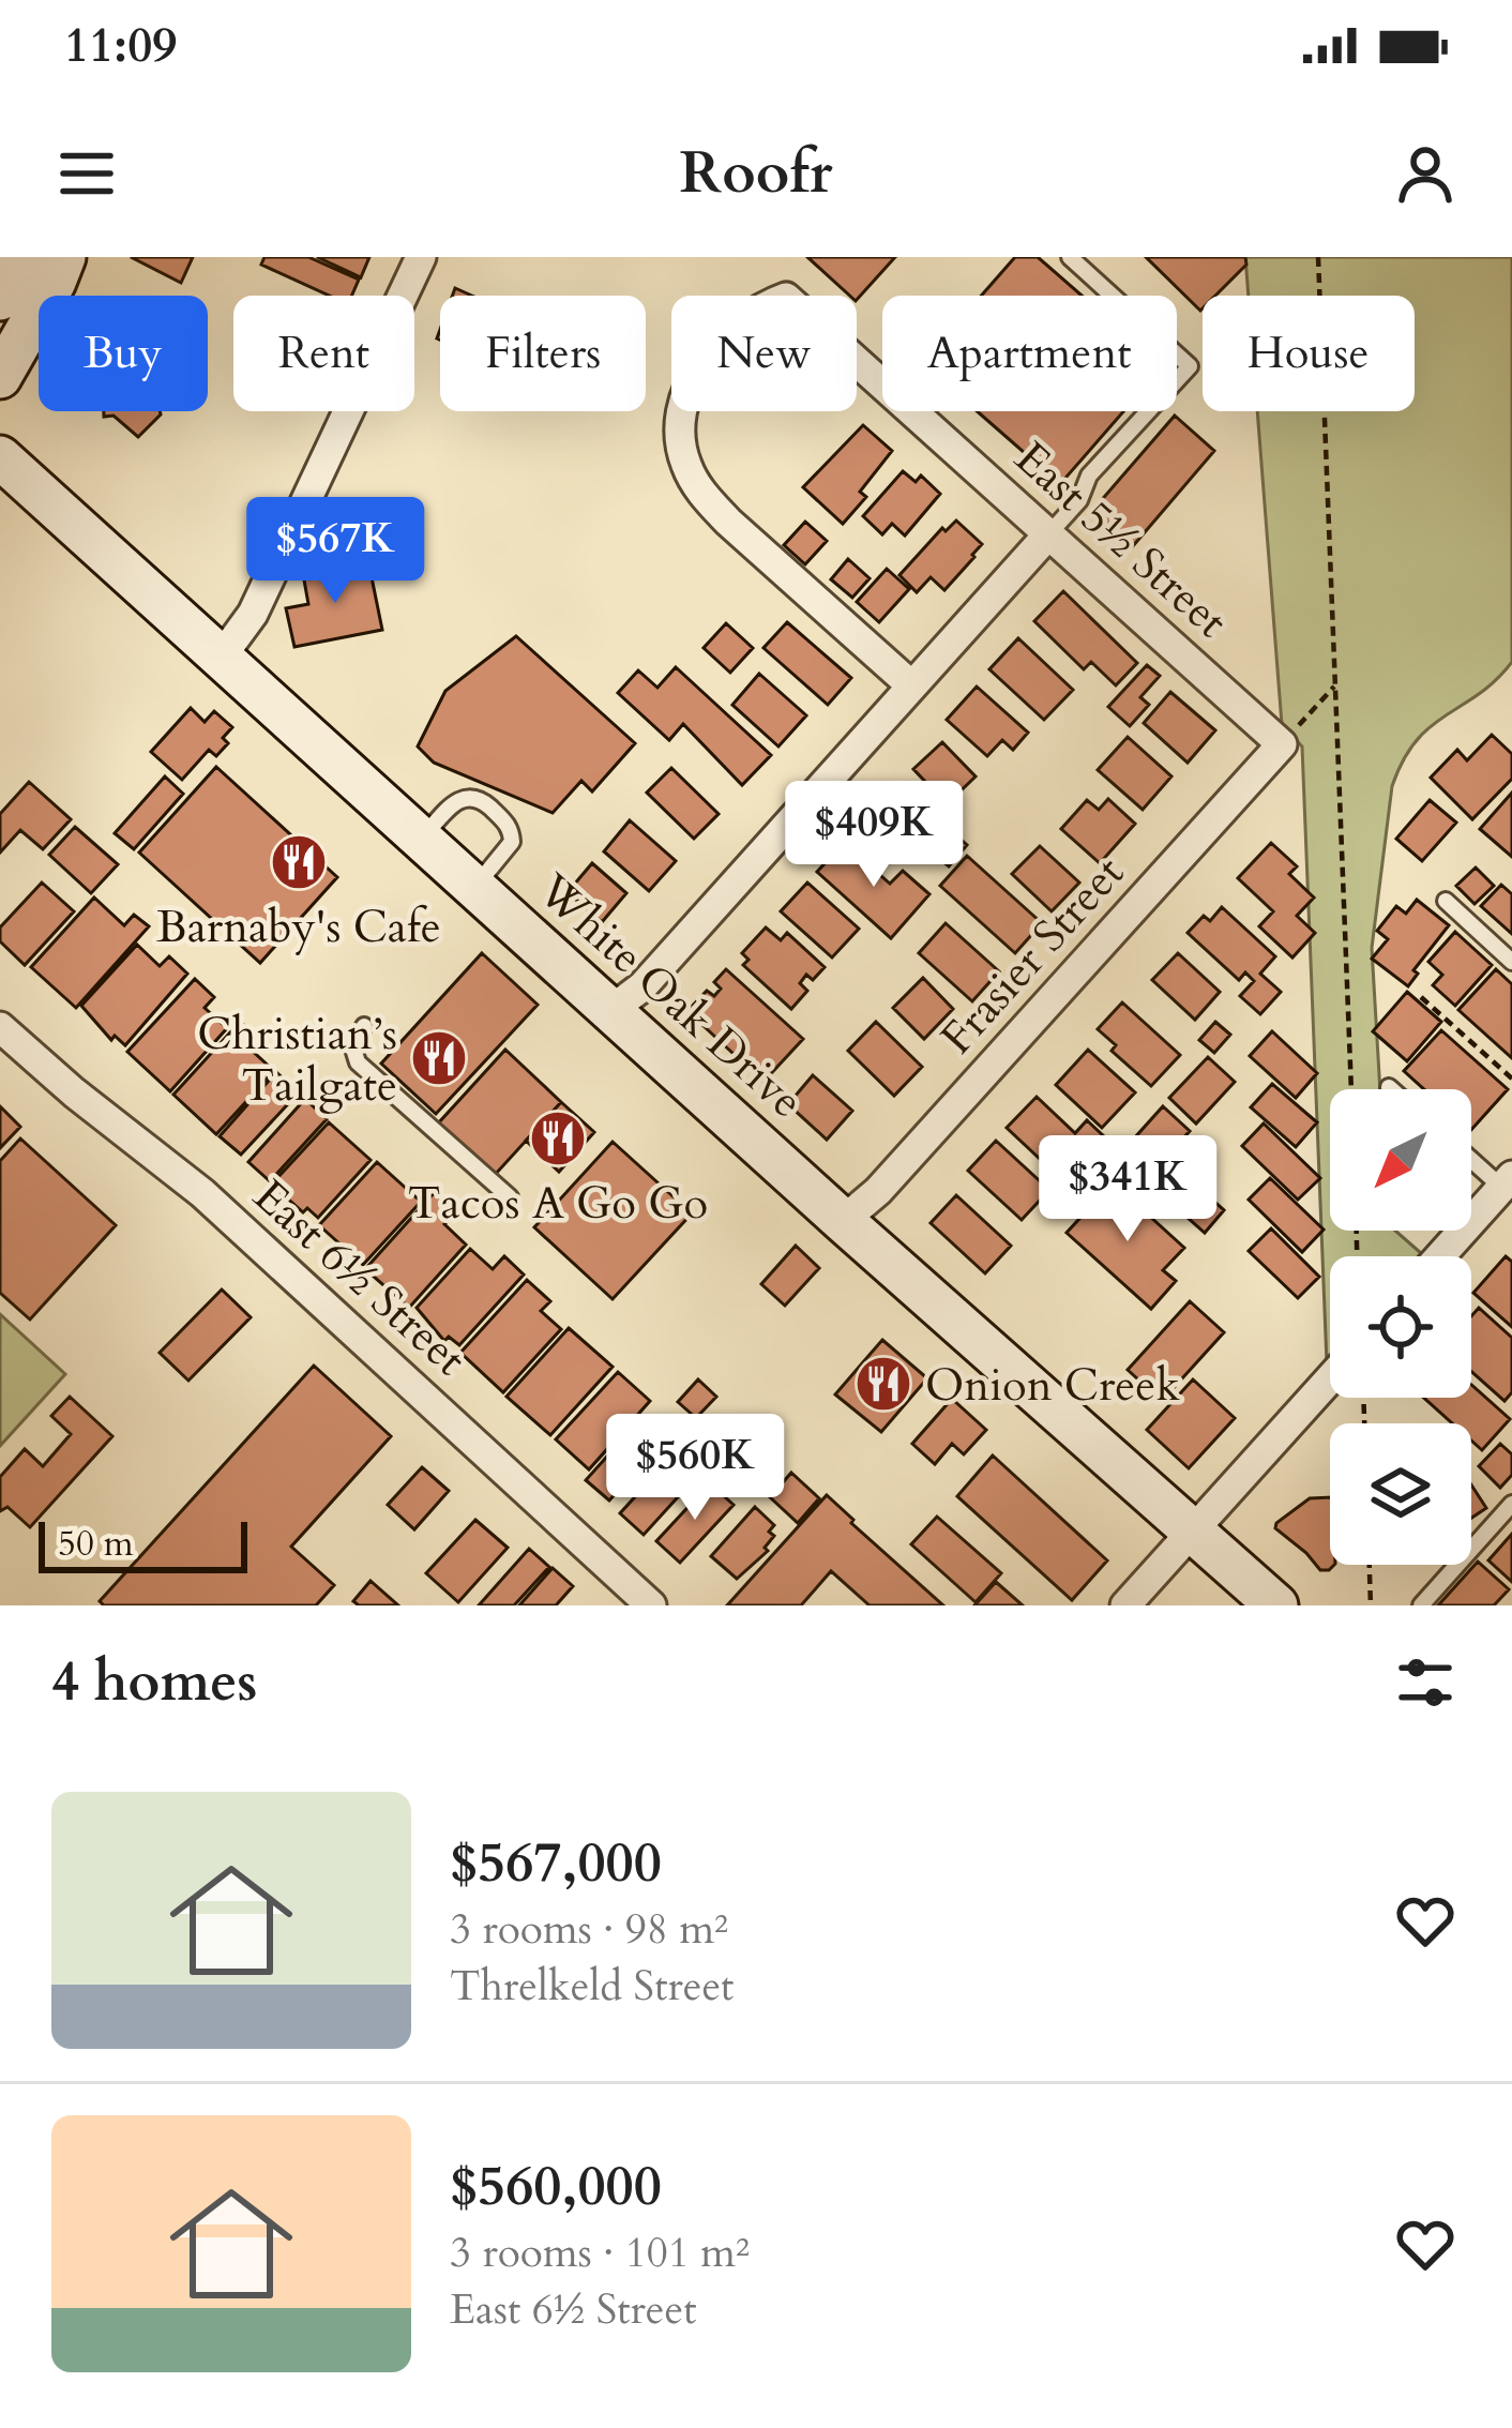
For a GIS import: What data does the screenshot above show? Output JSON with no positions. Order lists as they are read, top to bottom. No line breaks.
{"streets":{"main road":["White Oak Drive"],"street":["East 5½ Street","Frasier Street","East 6½ Street"]},"crossings":[["East 5½ Street","Frasier Street"],["Frasier Street","White Oak Drive"]],"places":{"restaurant":["Barnaby's Cafe","Christian’s Tailgate","Tacos A Go Go","Onion Creek"]},"scale_bar":"50 m","north":"bottom left","page":{"status":"11:09","header":"Roofr","chip":["Buy","Rent","Filters","New","Apartment","House"],"price":["$567K","$409K","$341K","$560K"],"scale":"50 m","heading":"4 homes","list":[{"name":"$567,000","note":"3 rooms · 98 m² · Threlkeld Street"},{"name":"$560,000","note":"3 rooms · 101 m² · East 6½ Street"}]}}
